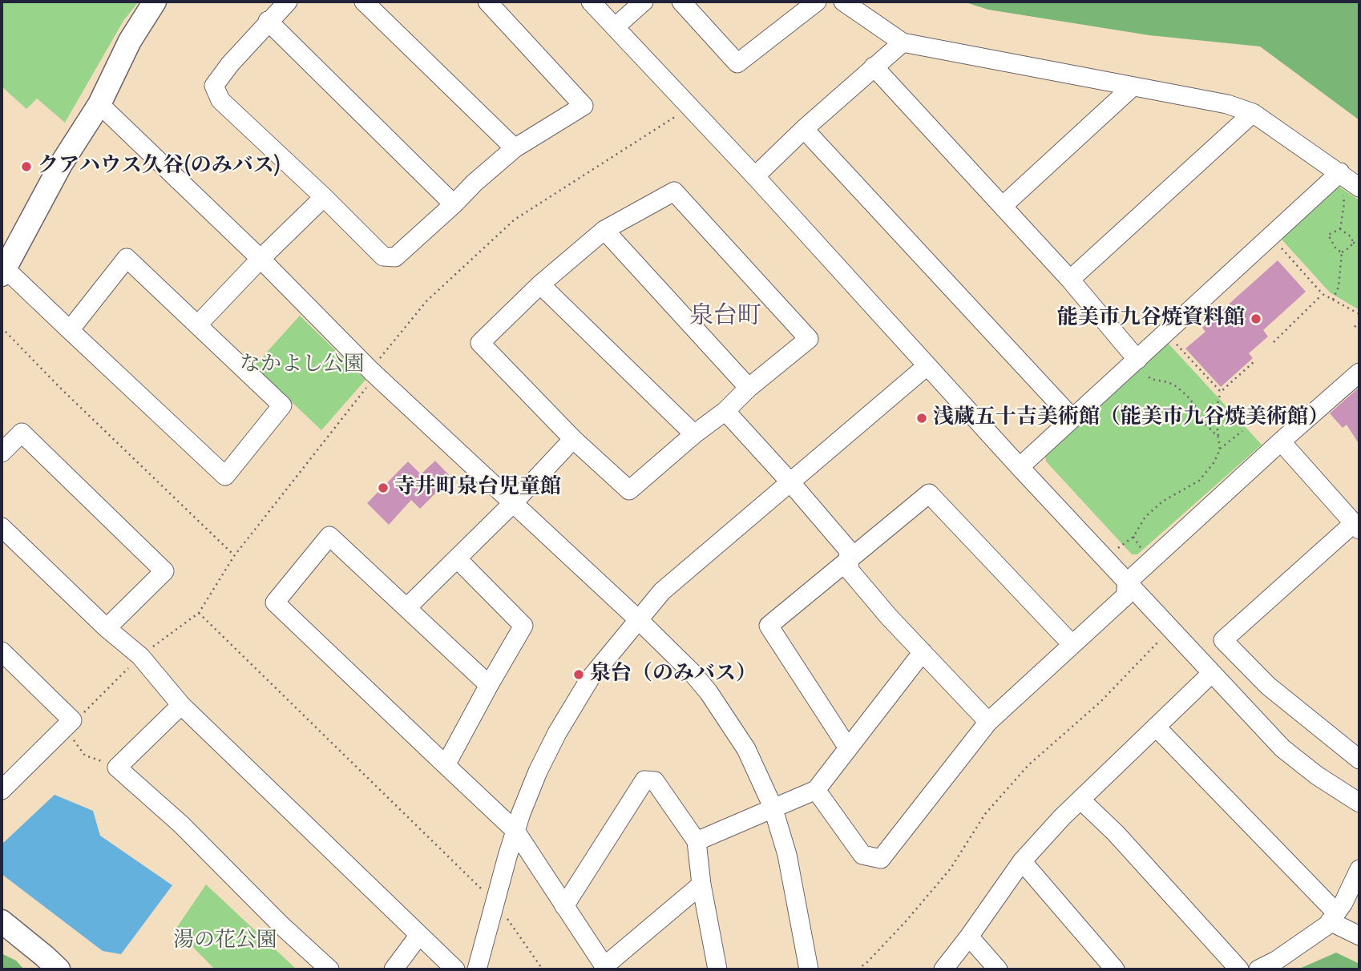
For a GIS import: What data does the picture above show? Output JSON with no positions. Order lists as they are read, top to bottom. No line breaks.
{"districts":["泉台町"],"parks":["なかよし公園","湯の花公園"],"places":["クアハウス久谷(のみバス)","能美市九谷焼資料館","浅蔵五十吉美術館（能美市九谷焼美術館）","寺井町泉台児童館","泉台（のみバス）"]}
